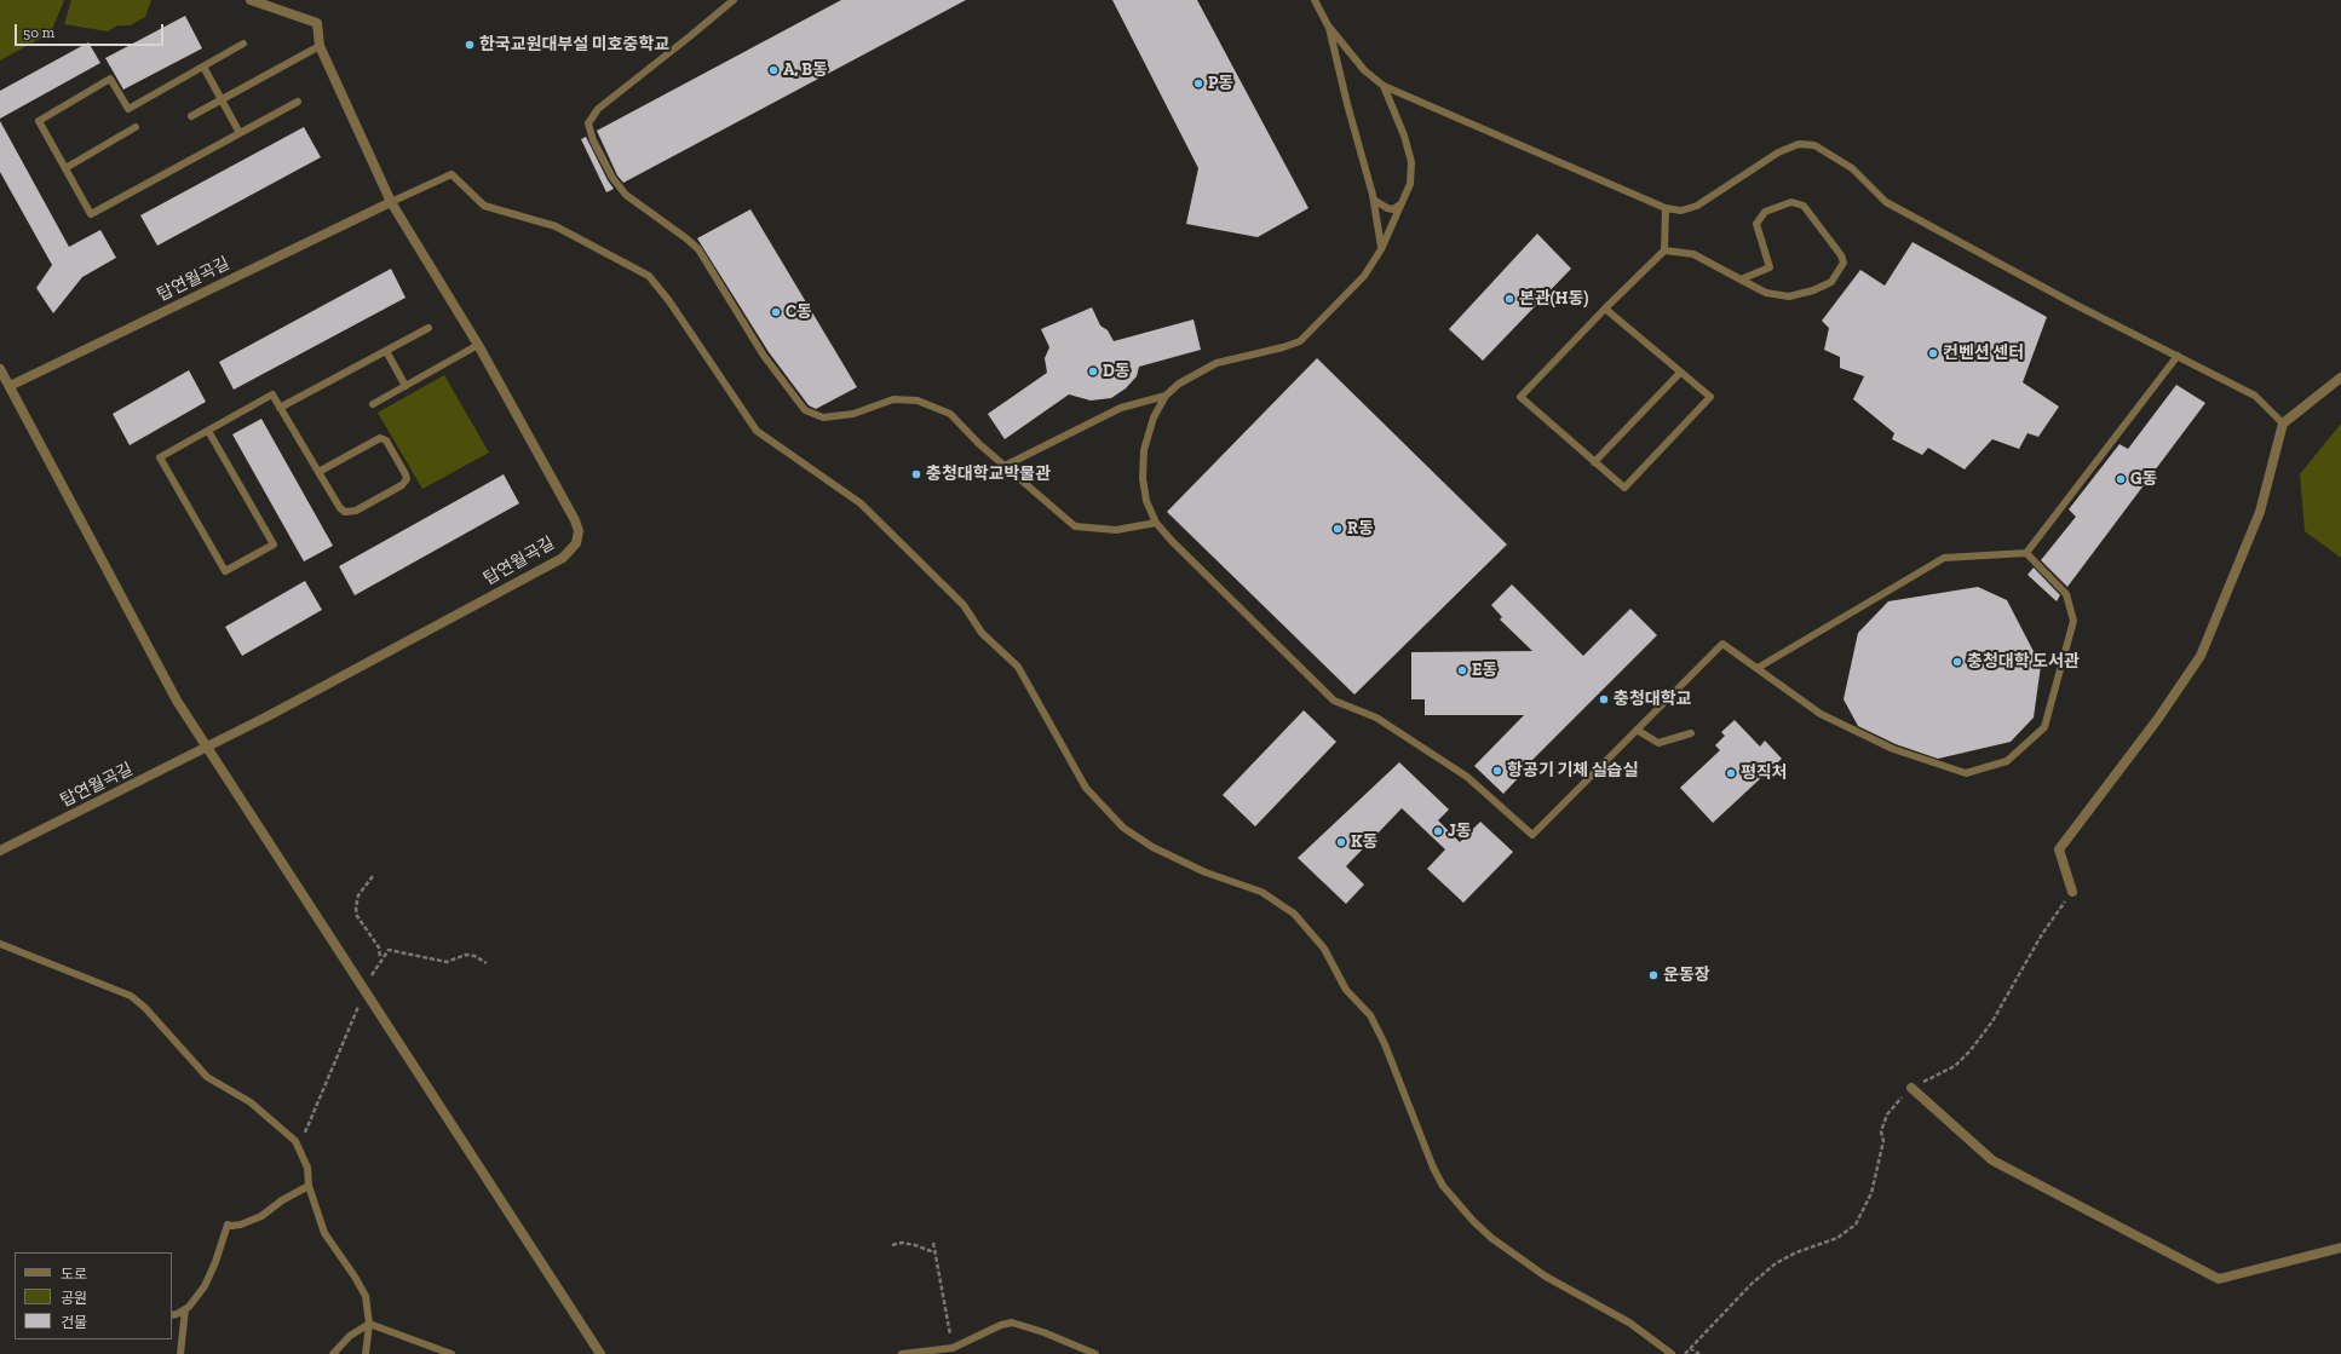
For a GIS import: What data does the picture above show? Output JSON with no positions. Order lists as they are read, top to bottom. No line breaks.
{"streets":{"street":["탑연월곡길"]},"places":["한국교원대부설 미호중학교","A, B동","P동","본관(H동)","C동","컨벤션 센터","D동","충청대학교박물관","G동","R동","충청대학 도서관","E동","충청대학교","항공기 기체 실습실","평직처","J동","K동","운동장"],"legend":["도로","공원","건물"],"scale_bar":"50 m"}
